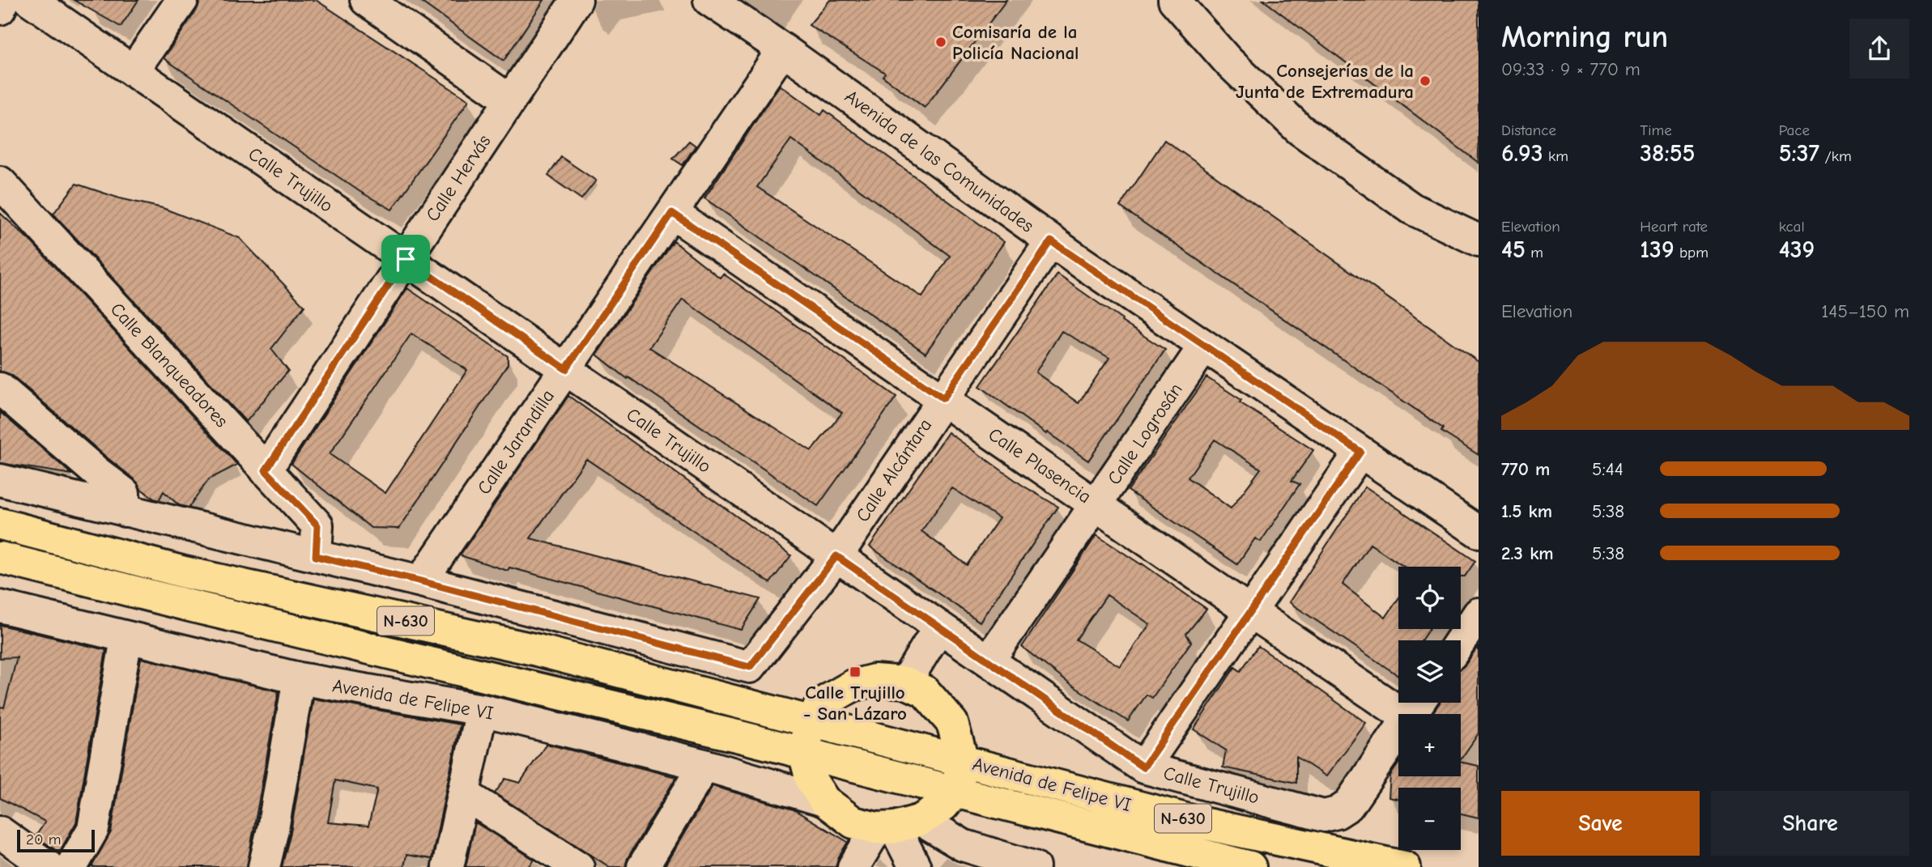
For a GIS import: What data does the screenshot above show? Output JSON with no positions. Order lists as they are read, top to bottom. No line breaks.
{"streets":{"highway":["N-630","Avenida de Felipe VI"],"street":["Avenida de las Comunidades","Calle Hervás","Calle Trujillo","Calle Blanqueadores","Calle Logrosán","Calle Jarandilla","Calle Plasencia","Calle Alcántara"]},"crossings":[["Avenida de las Comunidades","Calle Logrosán"],["Avenida de las Comunidades","Calle Jarandilla"],["Avenida de las Comunidades","Calle Alcántara"],["Calle Hervás","Calle Trujillo"],["Calle Hervás","Calle Blanqueadores"],["Calle Trujillo","Calle Logrosán"],["Calle Trujillo","Calle Jarandilla"],["Calle Trujillo","Calle Alcántara"],["Calle Logrosán","Calle Plasencia"],["Calle Jarandilla","Calle Plasencia"],["Calle Jarandilla","Calle Alcántara"],["Calle Plasencia","Calle Alcántara"],["N-630","Avenida de Felipe VI"]],"places":{"other":["Comisaría de la Policía Nacional","Consejerías de la Junta de Extremadura"],"transit":["Calle Trujillo - San Lázaro"]},"scale_bar":"20 m","page":{"heading":["Morning run","09:33 · 9 × 770 m"],"stats":[["Distance","6.93 km"],["Time","38:55"],["Pace","5:37 /km"],["Elevation","45 m"],["Heart rate","139 bpm"],["kcal","439"]],"chart":["Elevation","145–150 m"],"list":[{"name":"770 m","note":"5:44"},{"name":"1.5 km","note":"5:38"},{"name":"2.3 km","note":"5:38"}],"map_buttons":["+","−"],"buttons":["Save","Share"],"scale":"20 m"}}
